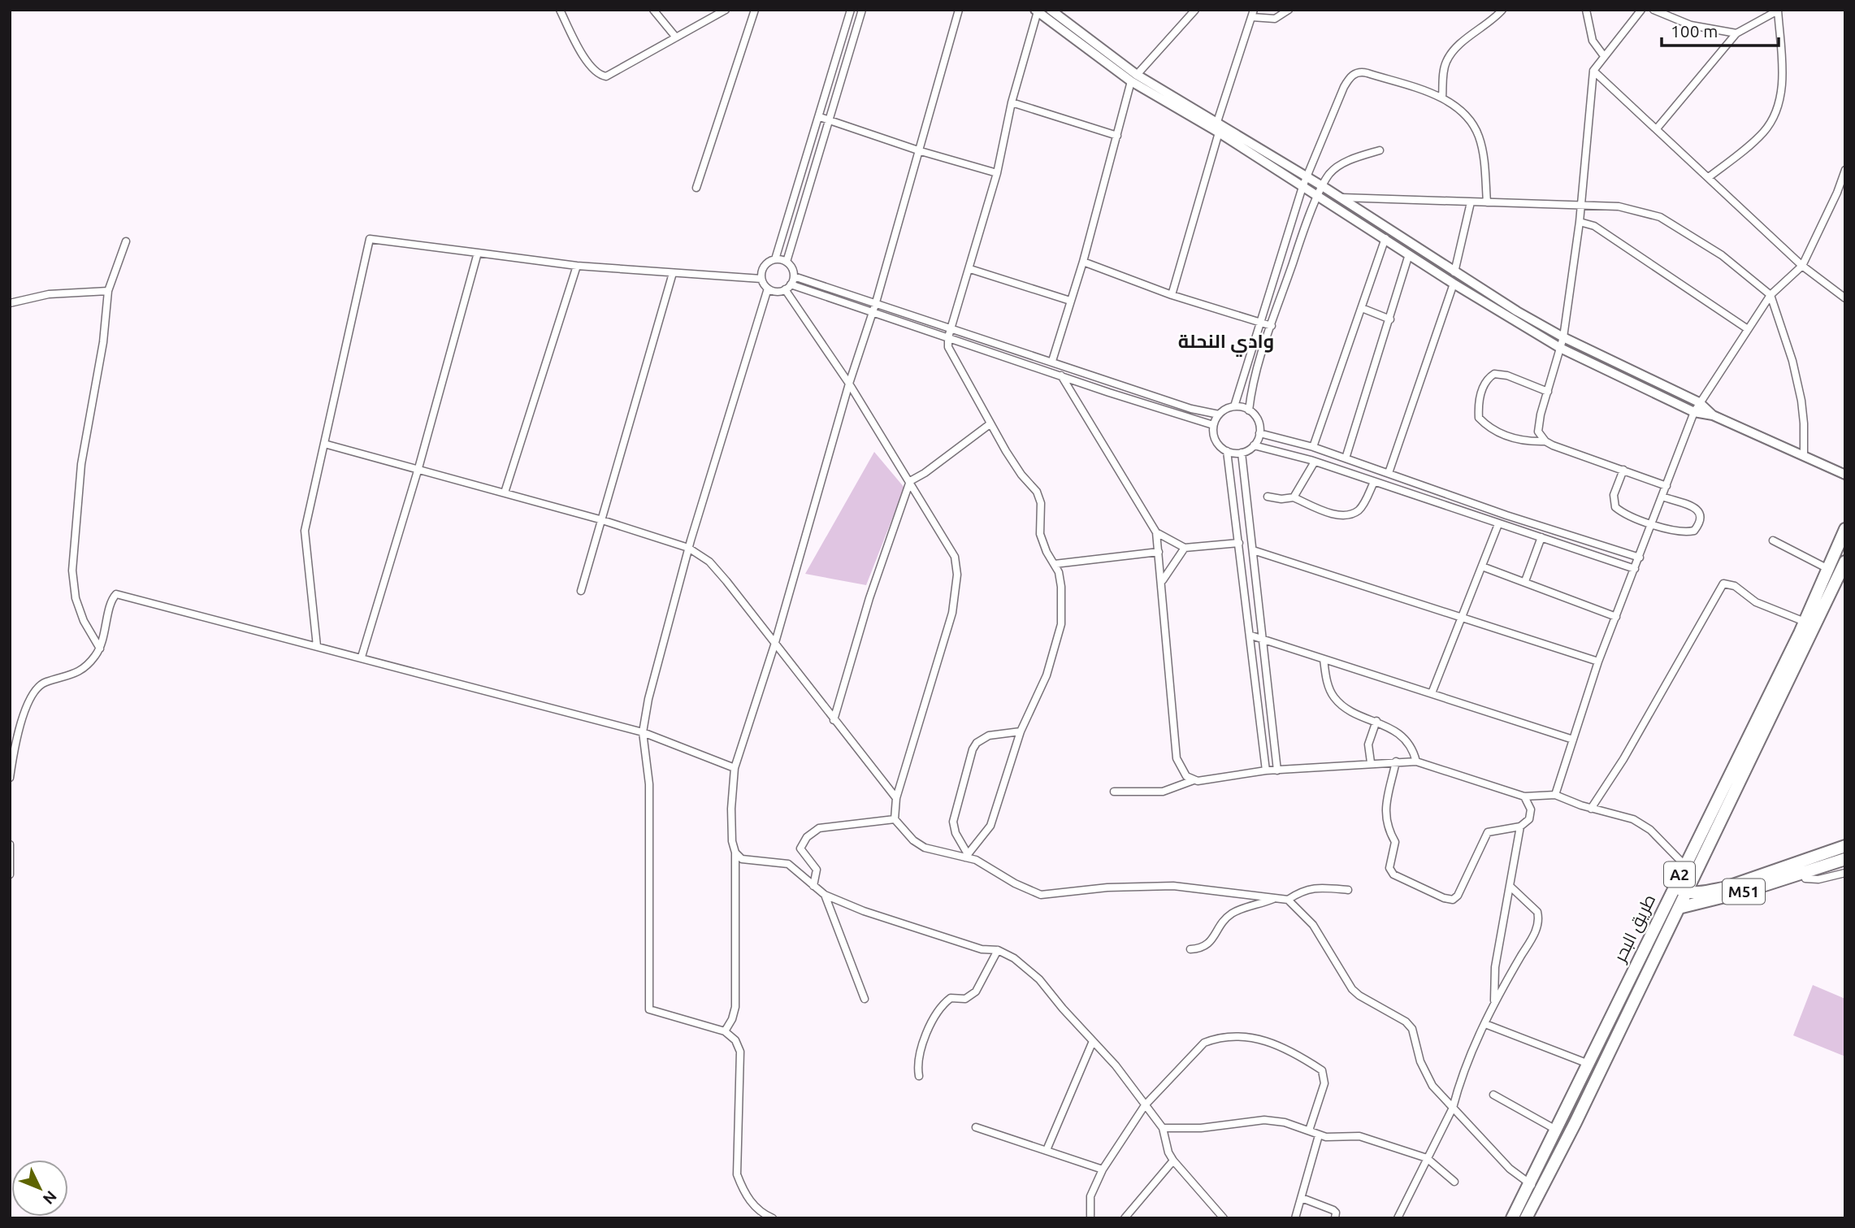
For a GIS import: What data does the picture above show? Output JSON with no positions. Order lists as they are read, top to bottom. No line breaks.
{"streets":{"highway":["A2","M51","طريق البحر"]},"crossings":[["M51","طريق البحر"]],"districts":["وادي النحلة"],"scale_bar":"100 m","north":"bottom right"}
